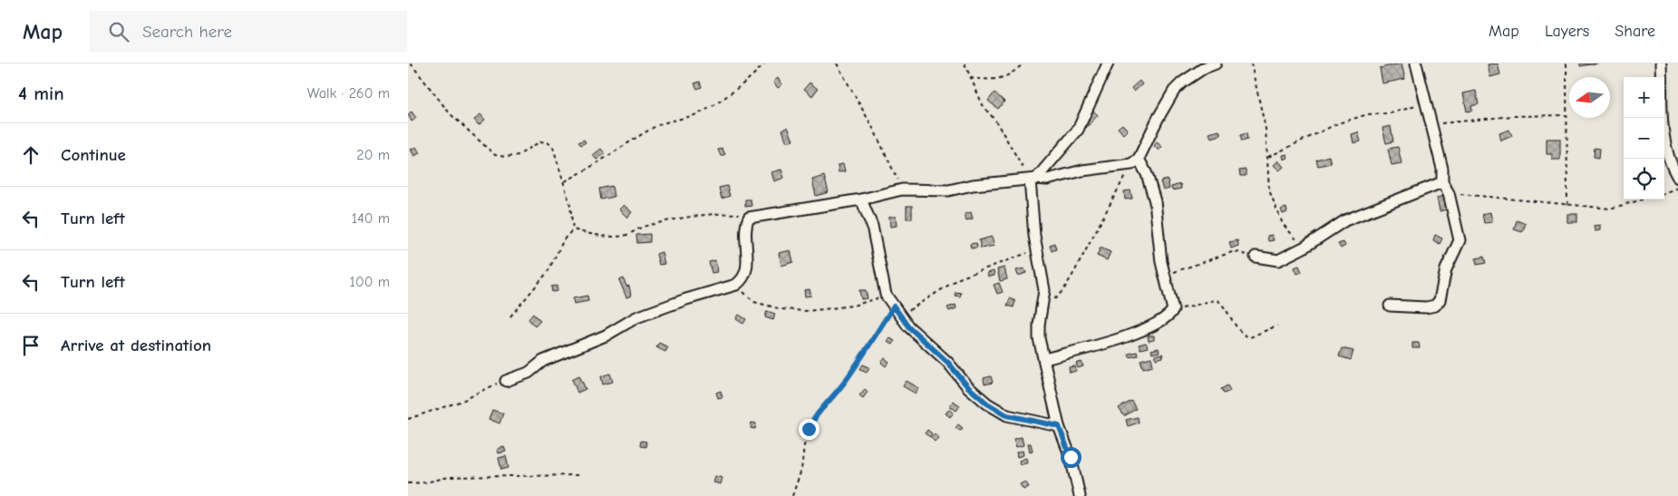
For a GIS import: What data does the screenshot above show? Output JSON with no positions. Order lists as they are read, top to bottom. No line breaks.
{"north":"left","page":{"header":"Map","search":"Search here","nav":["Map","Layers","Share"],"heading":["4 min","Walk · 260 m"],"map_buttons":["+","−"],"list":[["Continue","20 m"],["Turn left","140 m"],["Turn left","100 m"],"Arrive at destination"]}}
